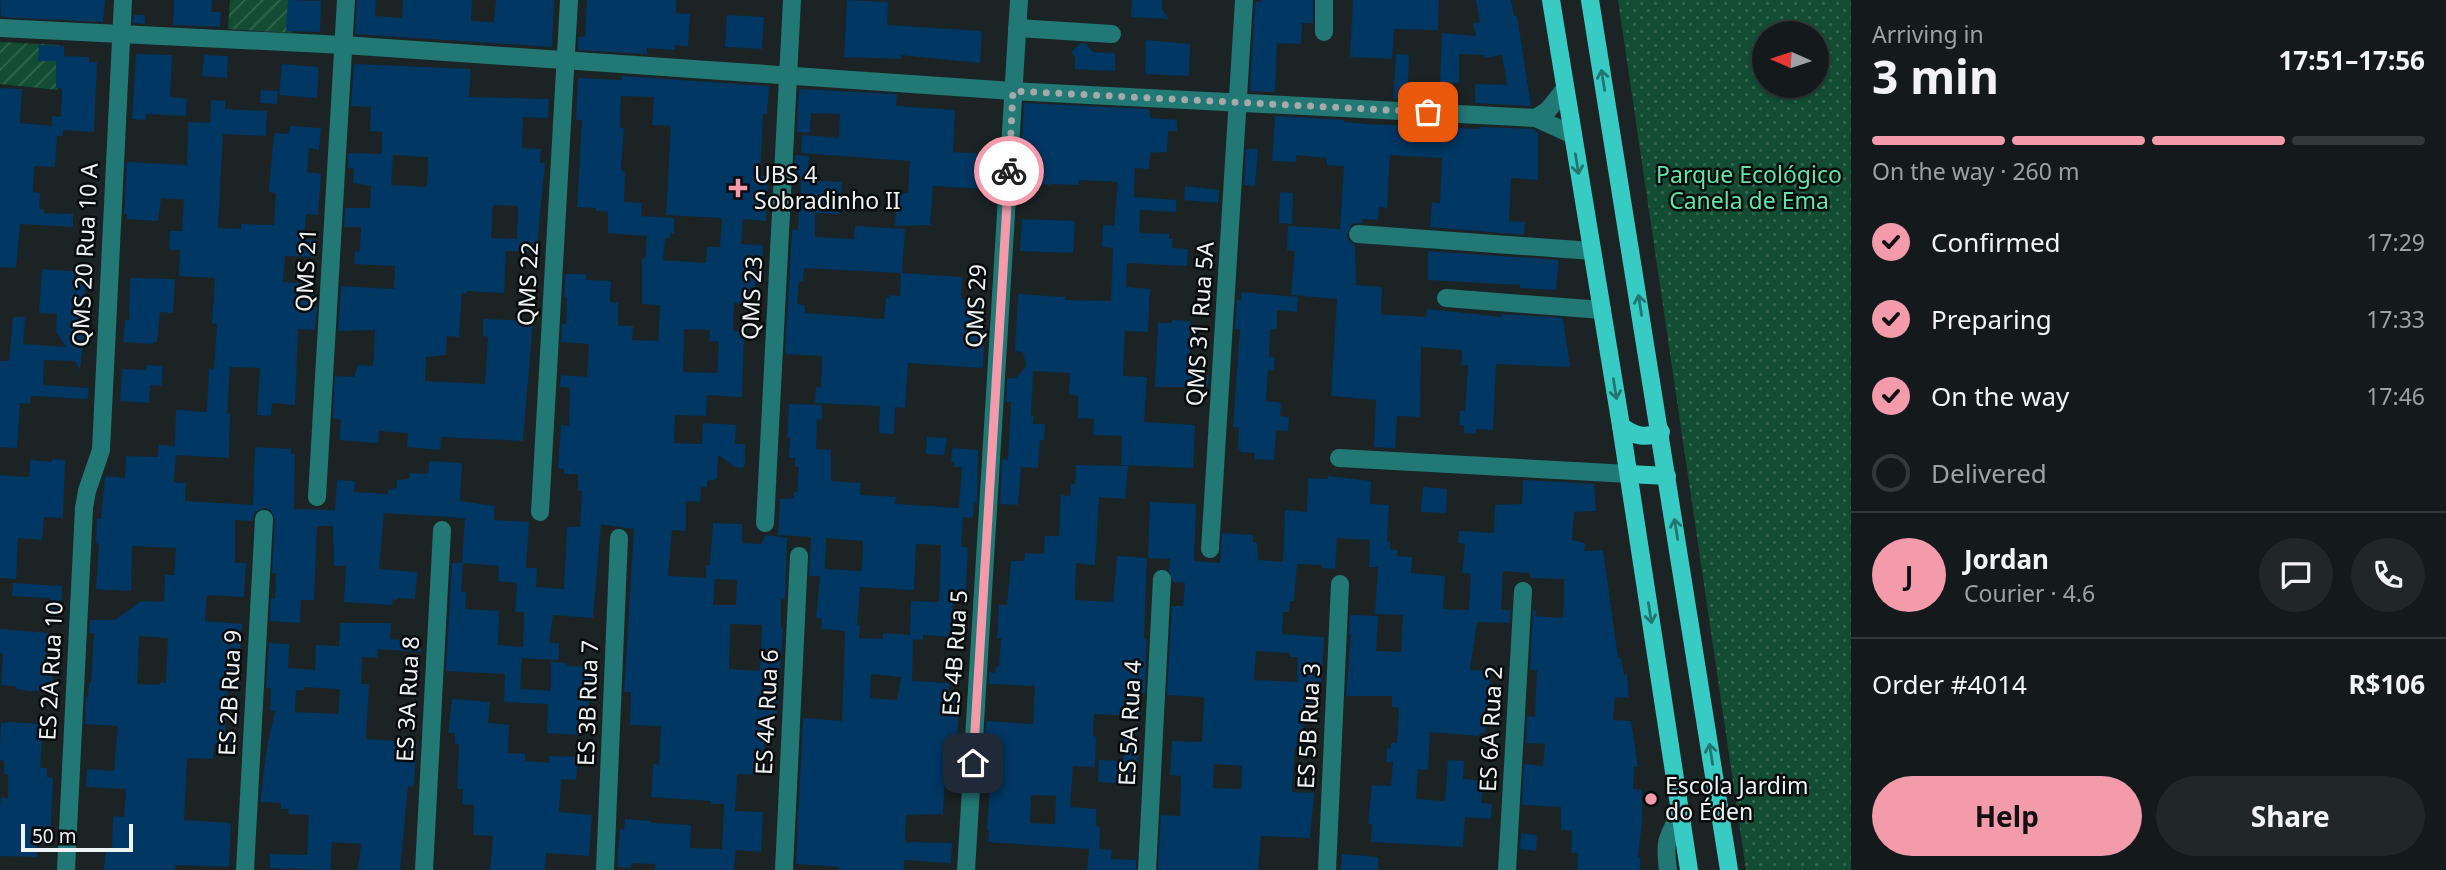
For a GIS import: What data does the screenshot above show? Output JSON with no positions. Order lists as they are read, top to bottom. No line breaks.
{"streets":{"street":["QMS 20 Rua 10 A","QMS 21","QMS 22","QMS 23","QMS 29","QMS 31 Rua 5A","ES 4B Rua 5","ES 2A Rua 10","ES 2B Rua 9","ES 3A Rua 8","ES 3B Rua 7","ES 4A Rua 6","ES 5A Rua 4","ES 5B Rua 3","ES 6A Rua 2"]},"crossings":[["QMS 20 Rua 10 A","ES 2A Rua 10"],["QMS 29","ES 4B Rua 5"]],"parks":["Parque Ecológico Canela de Ema"],"places":{"health":["UBS 4 Sobradinho II"],"other":["Escola Jardim do Éden"]},"scale_bar":"50 m","north":"left","page":{"heading":["3 min","Arriving in","17:51–17:56"],"panel":["Jordan","Courier · 4.6","Order #4014","R$106"],"bar":"On the way · 260 m","list":[["Confirmed","17:29"],["Preparing","17:33"],["On the way","17:46"],"Delivered"],"round":"J","buttons":["Help","Share"],"scale":"50 m"}}
